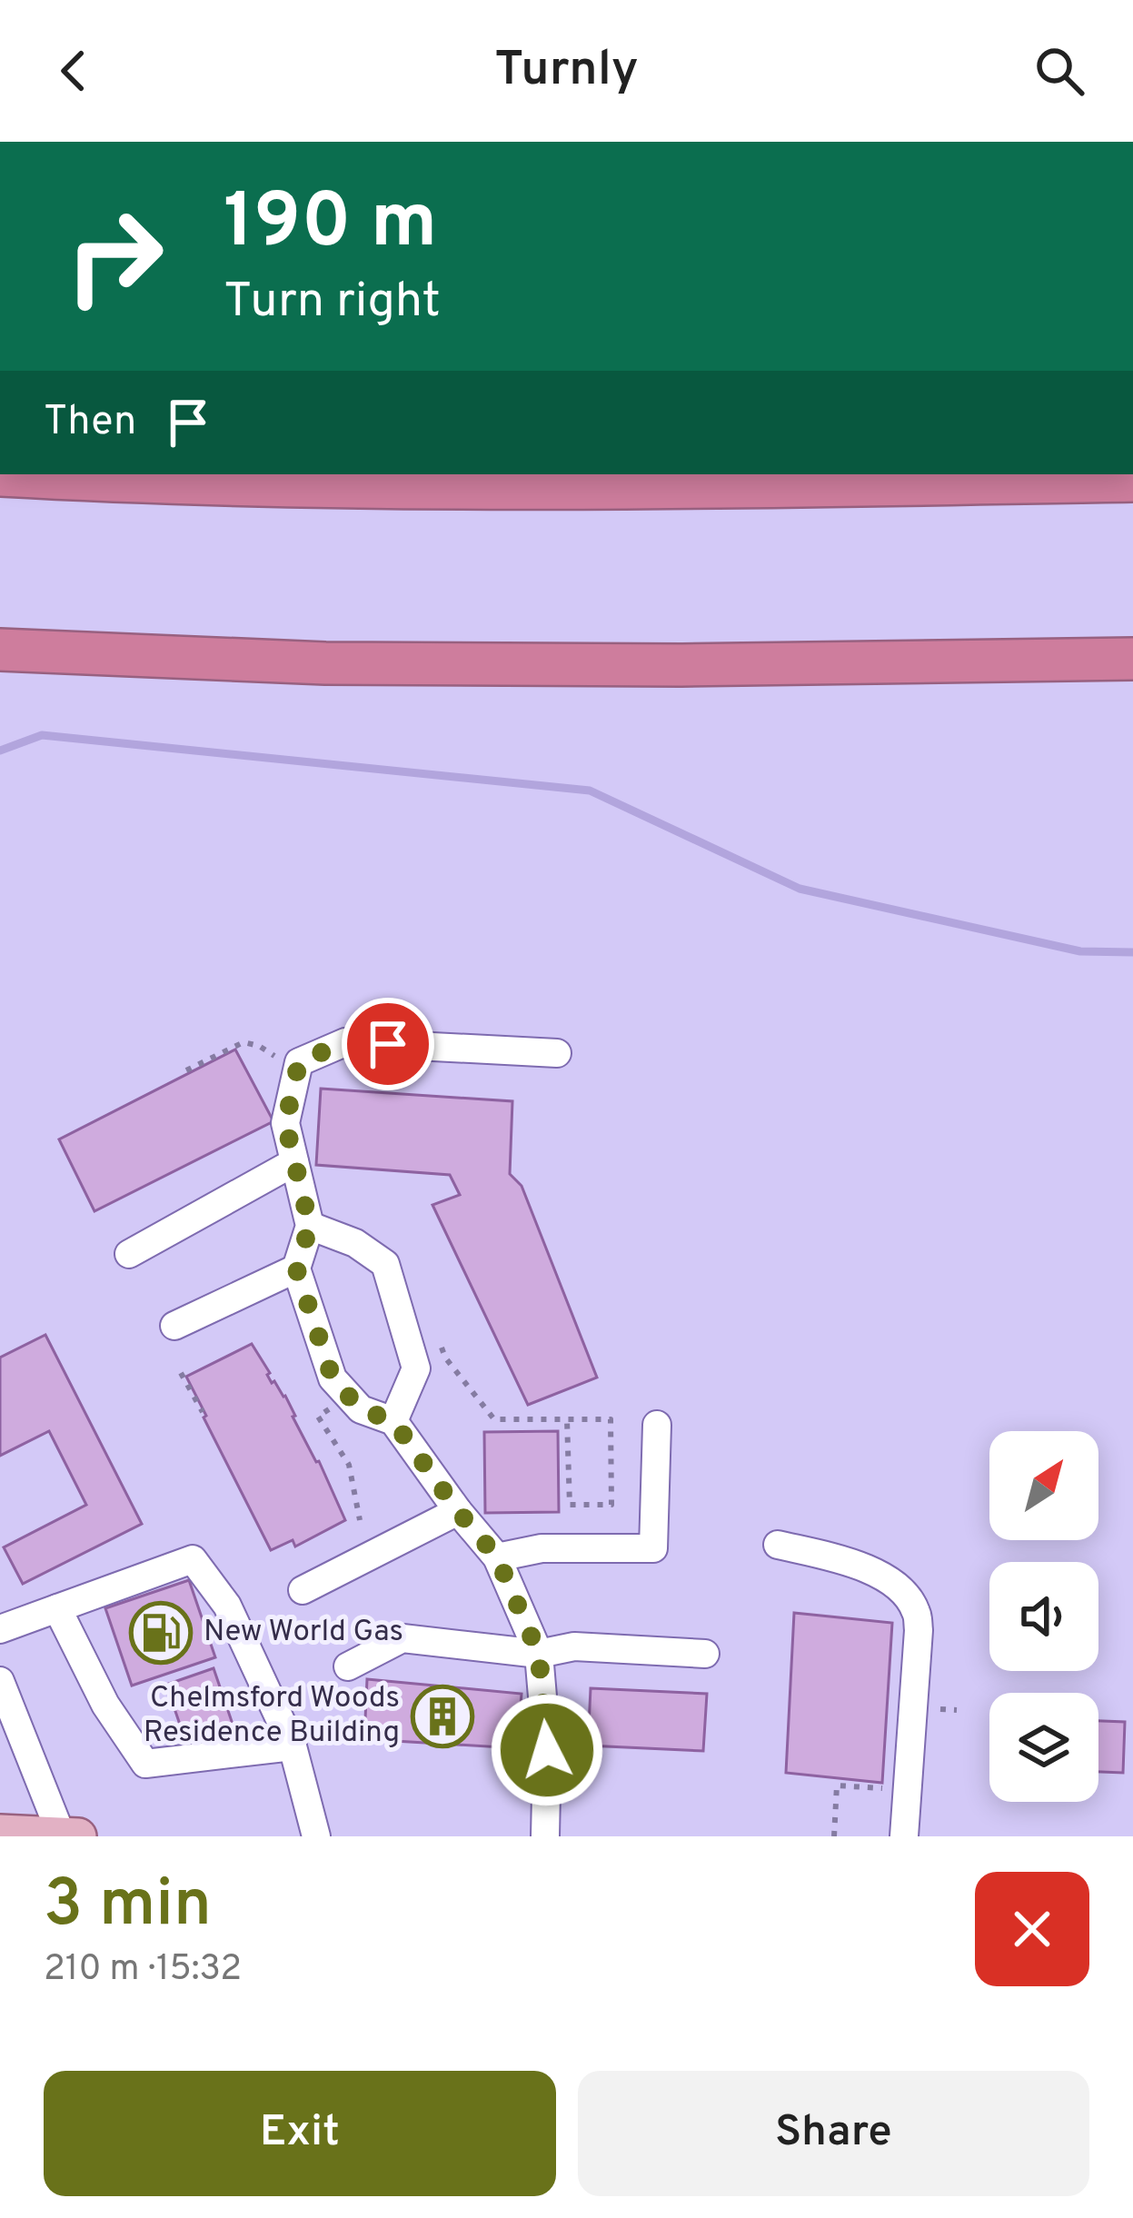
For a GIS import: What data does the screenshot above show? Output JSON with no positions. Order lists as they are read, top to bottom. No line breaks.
{"places":{"fuel station":["New World Gas"],"building":["Chelmsford Woods Residence Building"]},"north":"top right","page":{"header":"Turnly","turn":["190 m","Turn right"],"then":"Then","heading":["3 min","210 m · 15:32"],"buttons":["Exit","Share"]}}
